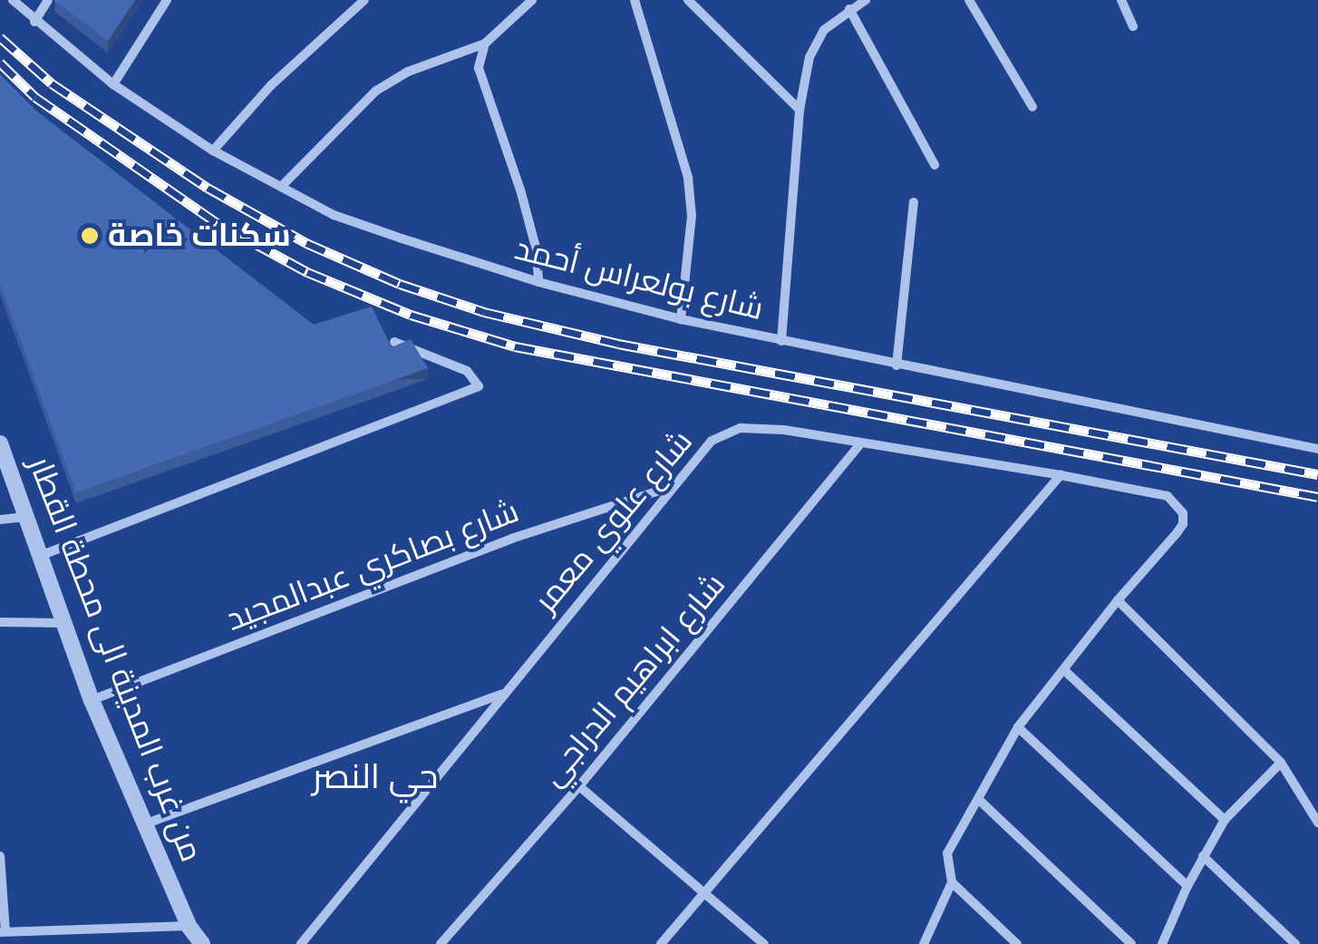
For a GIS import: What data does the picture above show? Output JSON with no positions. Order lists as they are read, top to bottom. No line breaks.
{"streets":{"street":["شارع بولعراس أحمد","شارع علوي معمر","شارع بصاكري عبدالمجيد","من غرب المدينة الى محطة القطار","شارع ابراهيم الدراجي"]},"crossings":[["شارع علوي معمر","شارع بصاكري عبدالمجيد"],["شارع علوي معمر","شارع ابراهيم الدراجي"],["شارع بصاكري عبدالمجيد","من غرب المدينة الى محطة القطار"]],"districts":["حي النصر"],"places":["سكنات خاصة"]}
